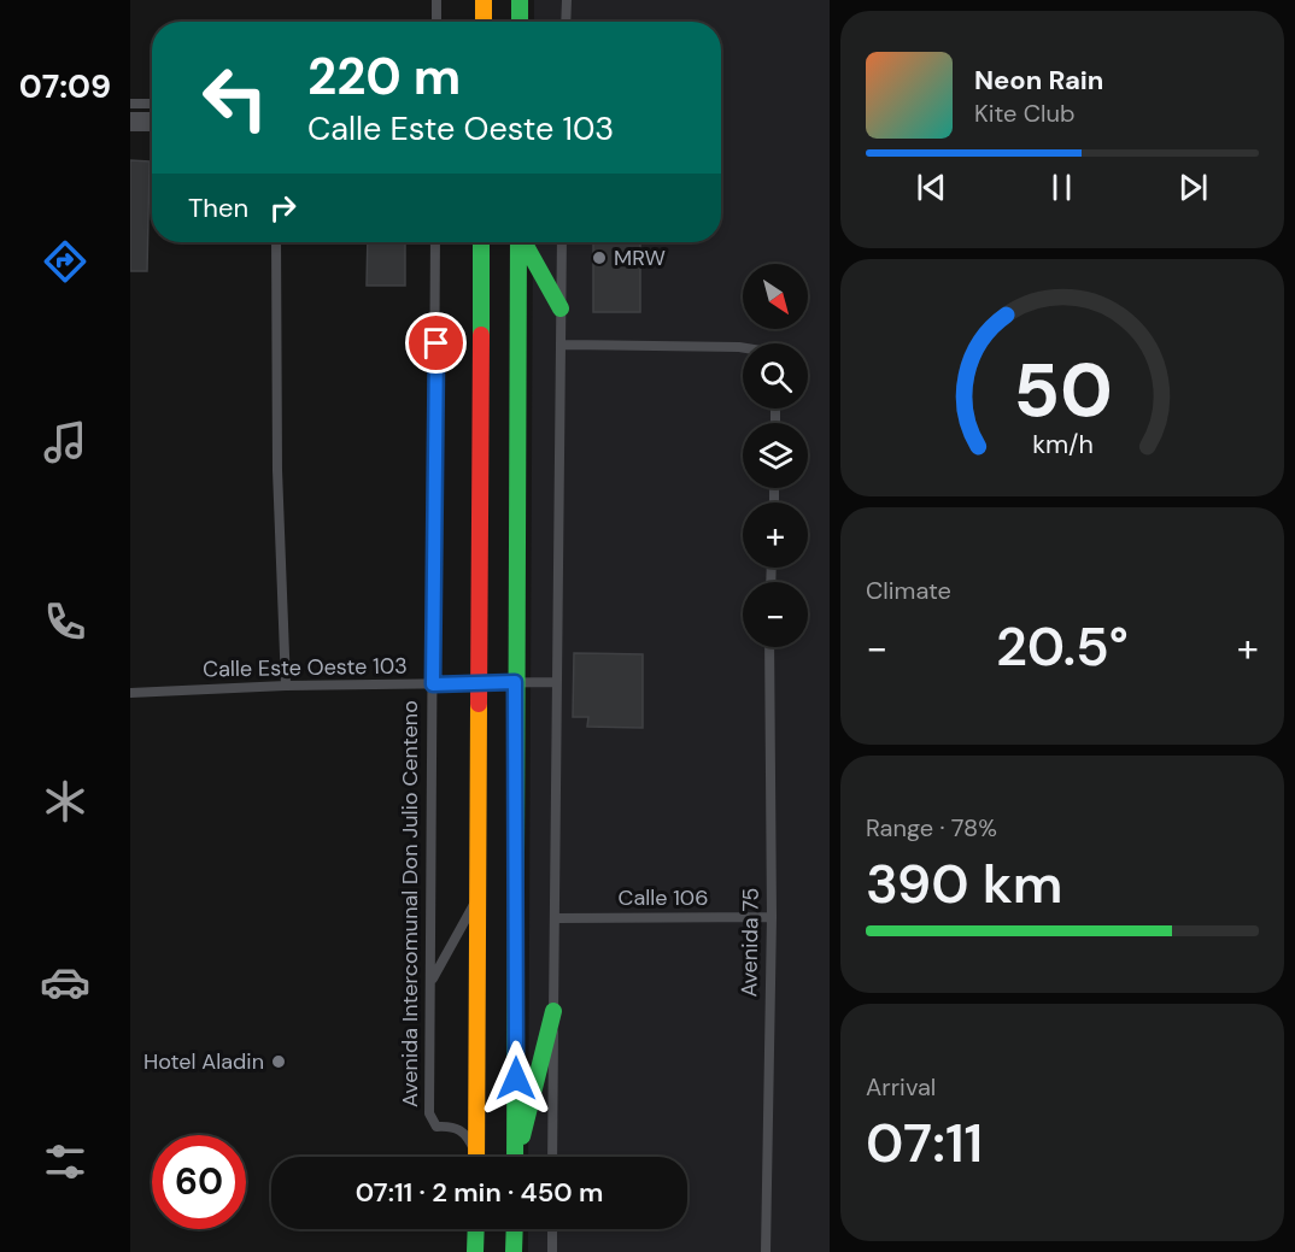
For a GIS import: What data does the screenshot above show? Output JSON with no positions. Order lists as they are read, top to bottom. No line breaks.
{"streets":{"main road":["Avenida Intercomunal Don Julio Centeno"],"street":["Calle Este Oeste 103","Calle 106","Avenida 75"]},"crossings":[["Calle Este Oeste 103","Avenida Intercomunal Don Julio Centeno"],["Calle 106","Avenida 75"]],"places":["MRW","Hotel Aladin"],"north":"bottom right","page":{"tabs":"07:09","turn":["220 m","Calle Este Oeste 103"],"song":["Neon Rain","Kite Club"],"then":"Then","map_buttons":["+","−"],"tile":["Climate",["Range · 78%","390 km"],["Arrival","07:11"]],"heat":["−","20.5°","+"],"limit":"60","trip":"07:11 · 2 min · 450 m","gauge":["50","km/h"]}}
